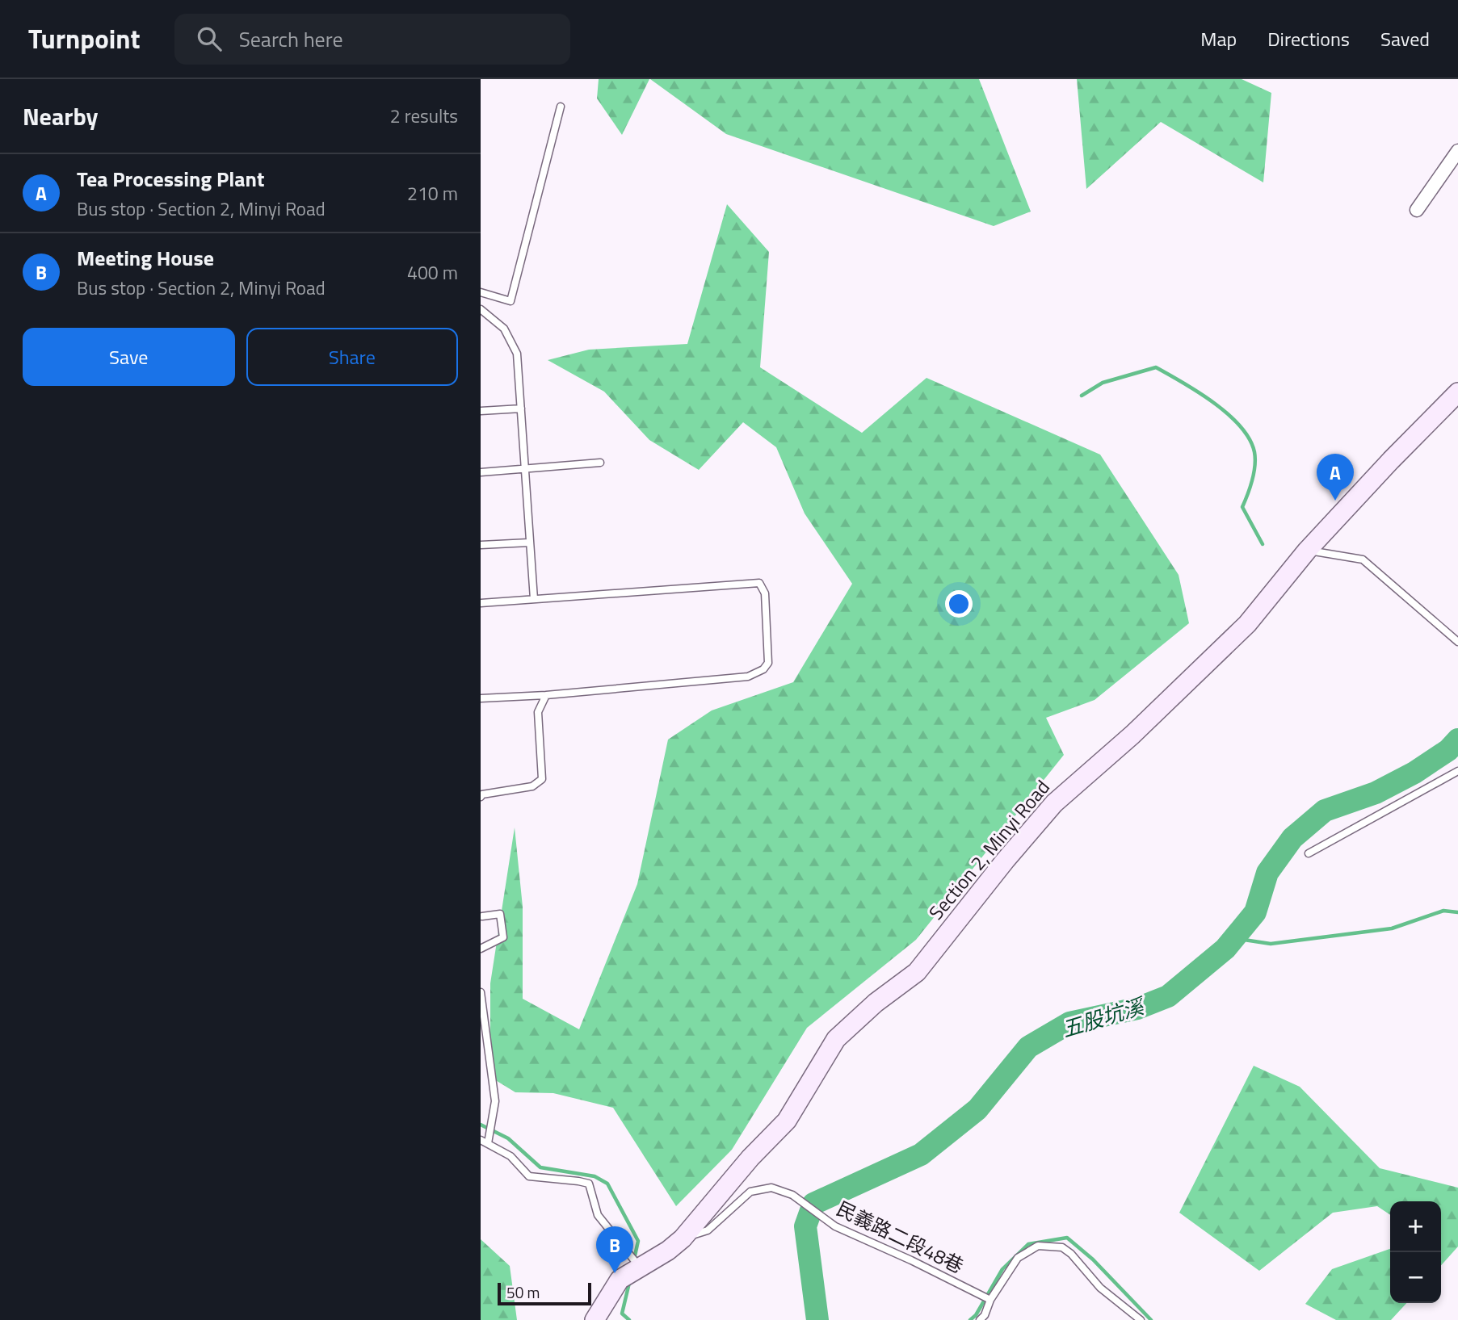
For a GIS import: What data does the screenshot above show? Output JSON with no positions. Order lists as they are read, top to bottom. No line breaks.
{"streets":{"main road":["Section 2, Minyi Road"],"lane":["民義路二段48巷"]},"crossings":[["Section 2, Minyi Road","民義路二段48巷"]],"water":["五股坑溪"],"scale_bar":"50 m","page":{"header":"Turnpoint","search":"Search here","nav":["Map","Directions","Saved"],"heading":["Nearby","2 results"],"list":[{"mark":"A","name":"Tea Processing Plant","note":"Bus stop · Section 2, Minyi Road","value":"210 m"},{"mark":"B","name":"Meeting House","note":"Bus stop · Section 2, Minyi Road","value":"400 m"}],"buttons":["Save","Share"],"pins":["A","B"],"map_buttons":["+","−"],"scale":"50 m"}}
